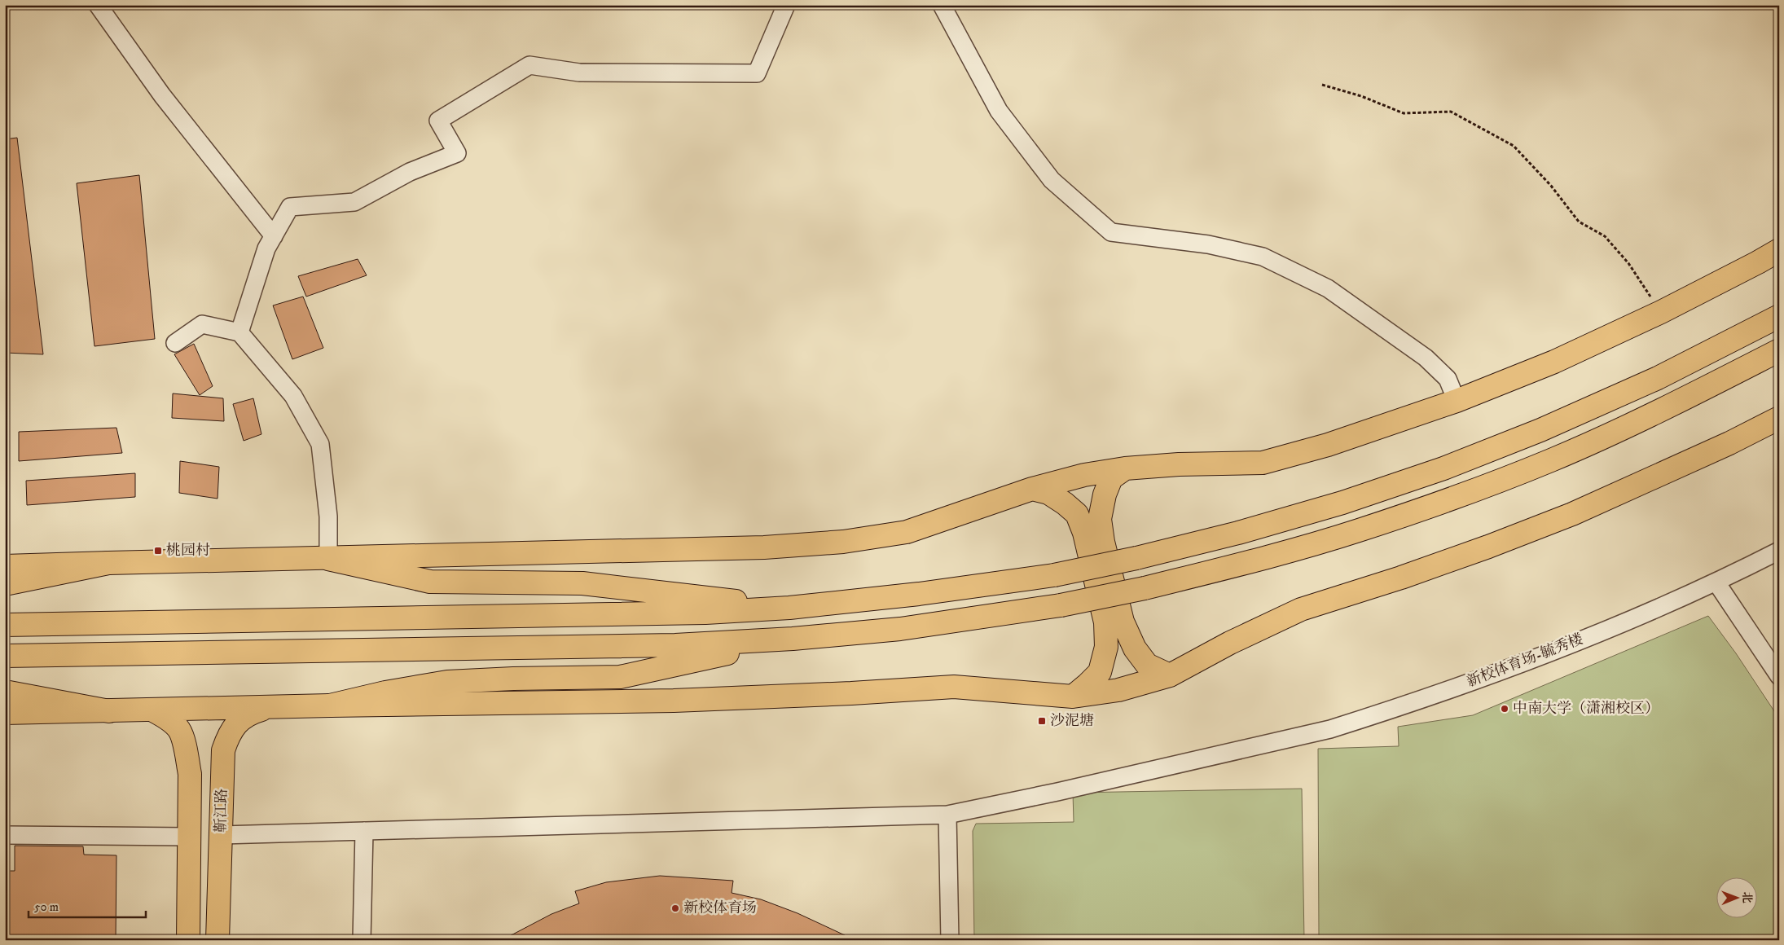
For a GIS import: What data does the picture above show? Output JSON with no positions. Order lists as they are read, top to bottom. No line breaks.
{"streets":{"main road":["靳江路"],"street":["新校体育场-毓秀楼"]},"crossings":[["新校体育场-毓秀楼","靳江路"]],"places":{"transit":["桃园村","沙泥塘"],"other":["中南大学（潇湘校区）","新校体育场"]},"scale_bar":"50 m","north":"right"}
